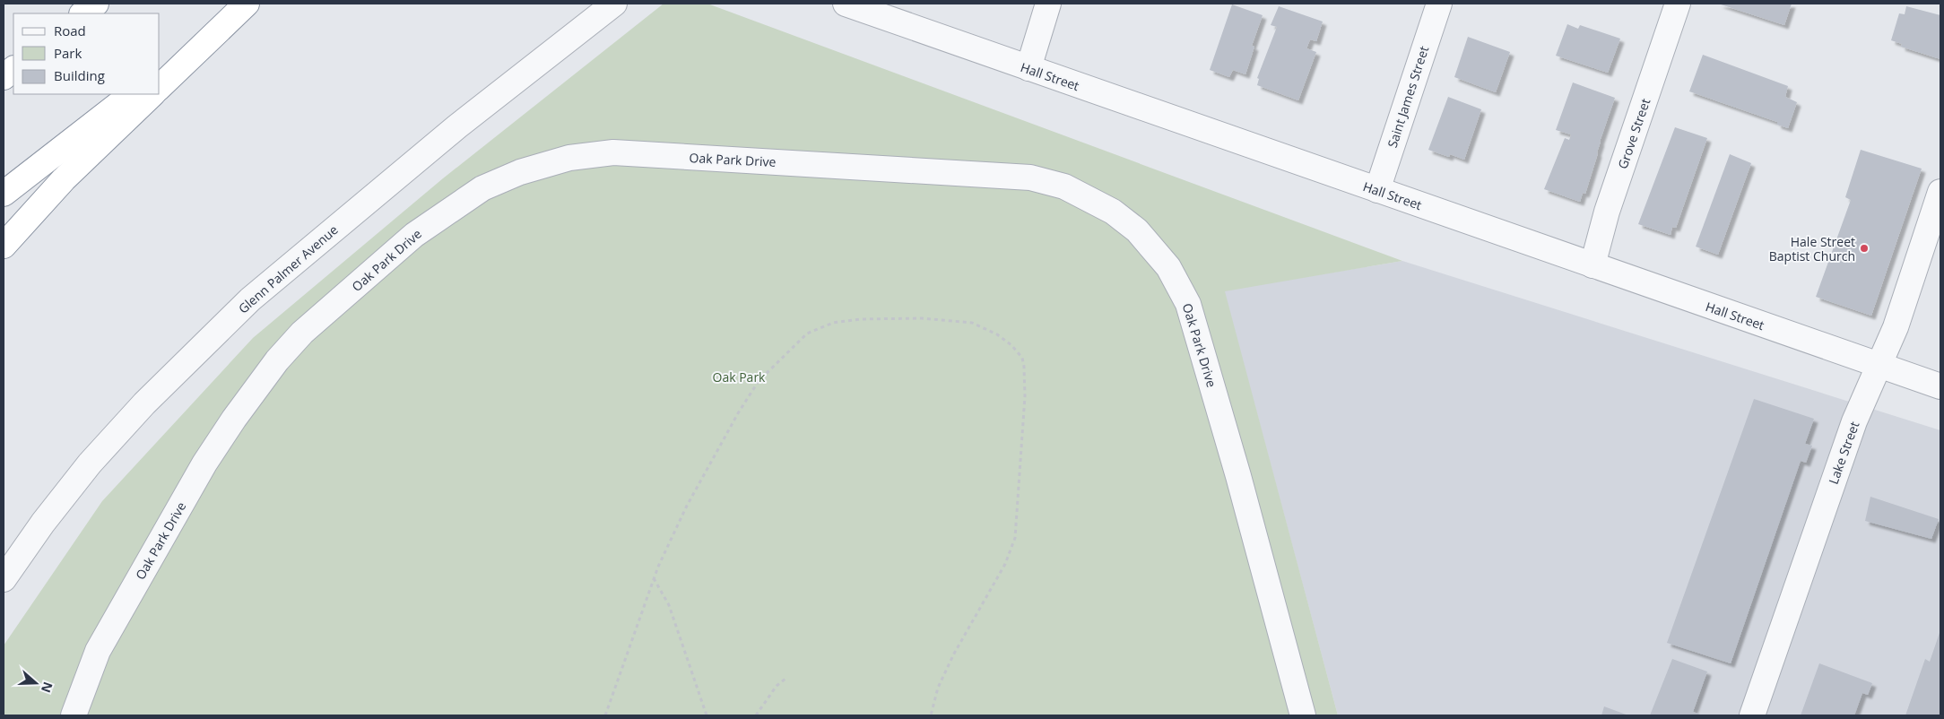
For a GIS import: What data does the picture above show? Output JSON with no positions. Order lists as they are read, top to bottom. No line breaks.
{"streets":{"street":["Hall Street","Saint James Street","Grove Street","Oak Park Drive","Glenn Palmer Avenue","Lake Street"]},"crossings":[["Hall Street","Saint James Street"],["Hall Street","Grove Street"],["Hall Street","Lake Street"]],"parks":["Oak Park"],"places":["Hale Street Baptist Church"],"legend":["Road","Park","Building"],"north":"right"}
